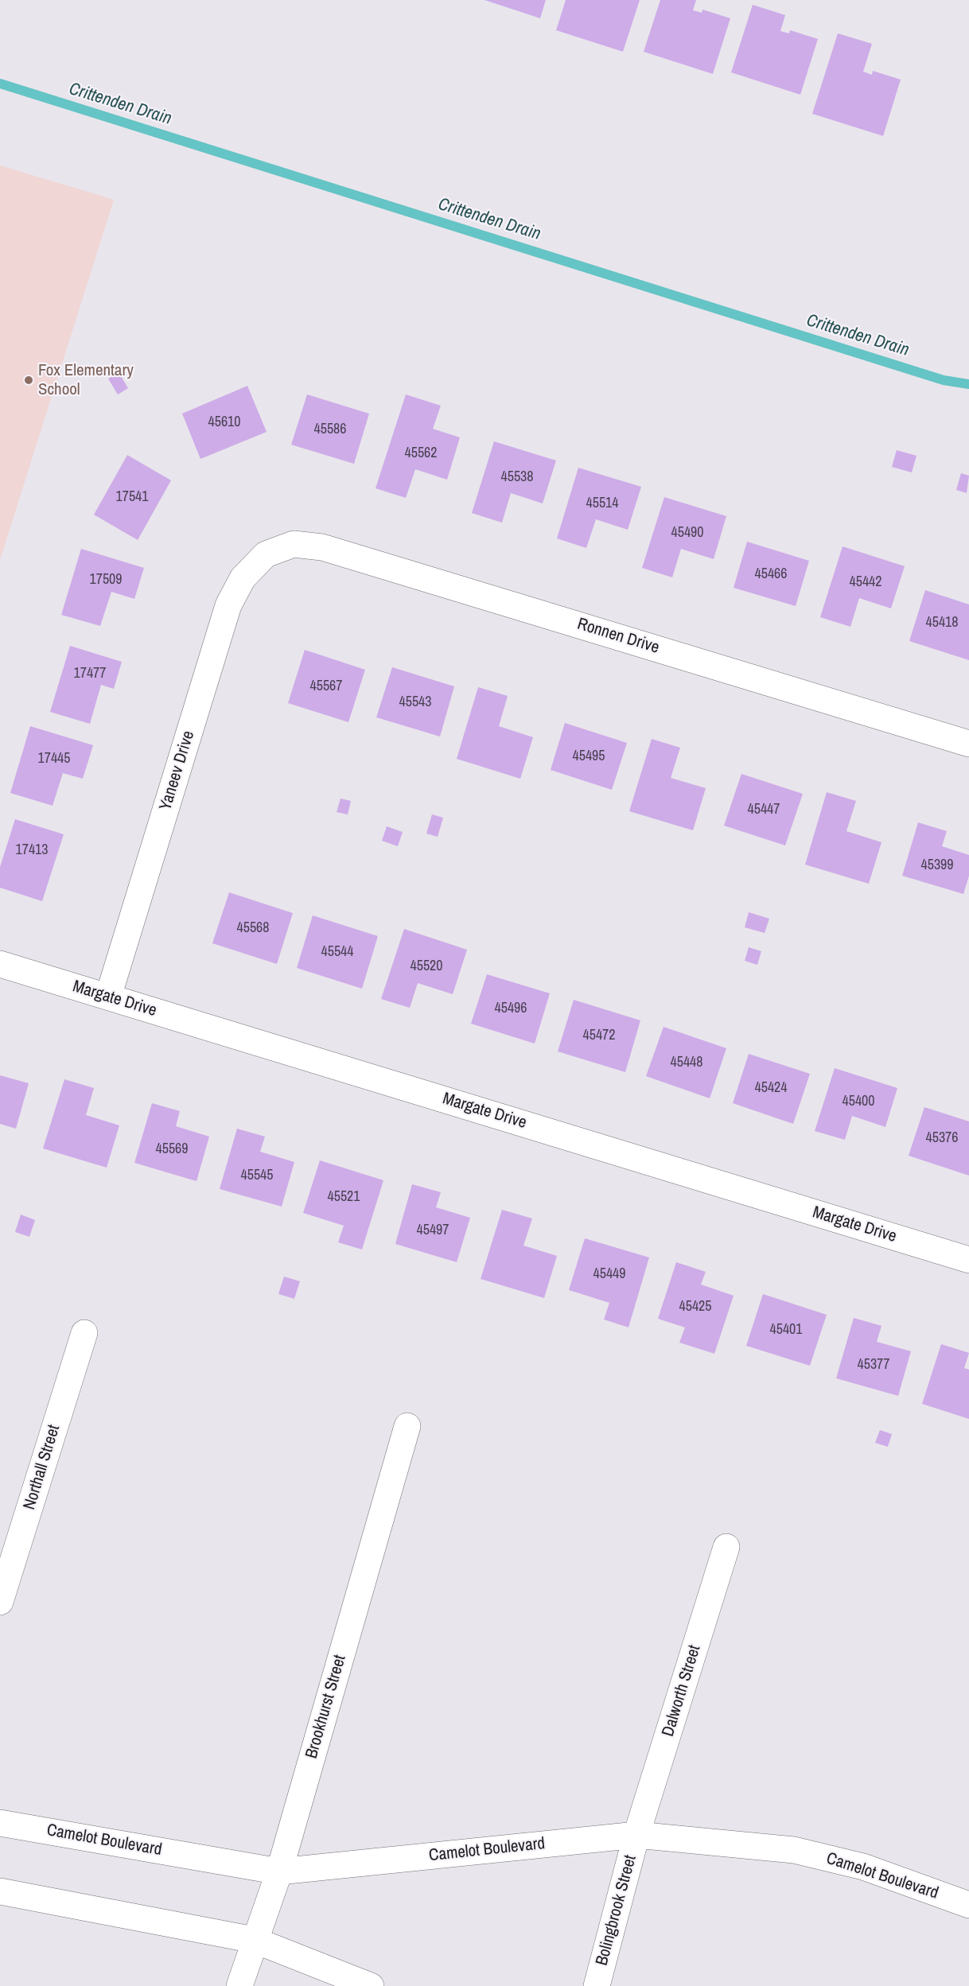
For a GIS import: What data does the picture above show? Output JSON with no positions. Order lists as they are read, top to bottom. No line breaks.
{"streets":{"street":["Ronnen Drive","Yaneev Drive","Margate Drive","Northall Street","Dalworth Street","Brookhurst Street","Camelot Boulevard","Bolingbrook Street"]},"crossings":[["Ronnen Drive","Yaneev Drive"],["Yaneev Drive","Margate Drive"],["Dalworth Street","Camelot Boulevard"],["Dalworth Street","Bolingbrook Street"],["Brookhurst Street","Camelot Boulevard"],["Camelot Boulevard","Bolingbrook Street"]],"water":["Crittenden Drain"],"places":["Fox Elementary School"],"house_numbers":["45610","45586","45562","45538","17541","45514","45490","45466","17509","45442","45418","17477","45567","45543","45495","17445","45447","17413","45399","45568","45544","45520","45496","45472","45448","45424","45400","45376","45569","45545","45521","45497","45449","45425","45401","45377"]}
